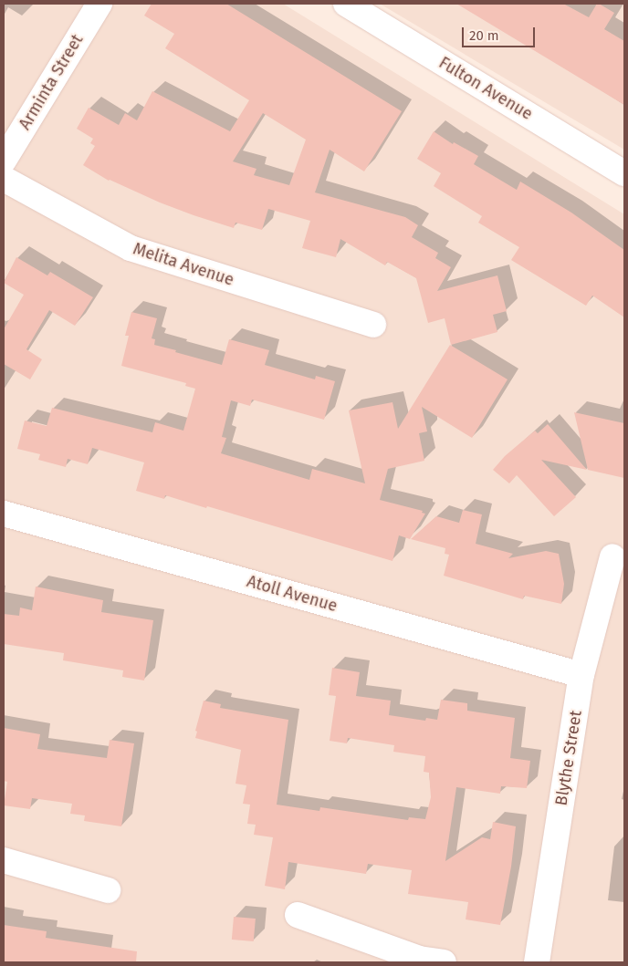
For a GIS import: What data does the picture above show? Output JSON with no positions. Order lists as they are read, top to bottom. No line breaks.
{"streets":{"street":["Arminta Street","Fulton Avenue","Melita Avenue","Atoll Avenue","Blythe Street"]},"crossings":[["Atoll Avenue","Blythe Street"]],"scale_bar":"20 m"}
